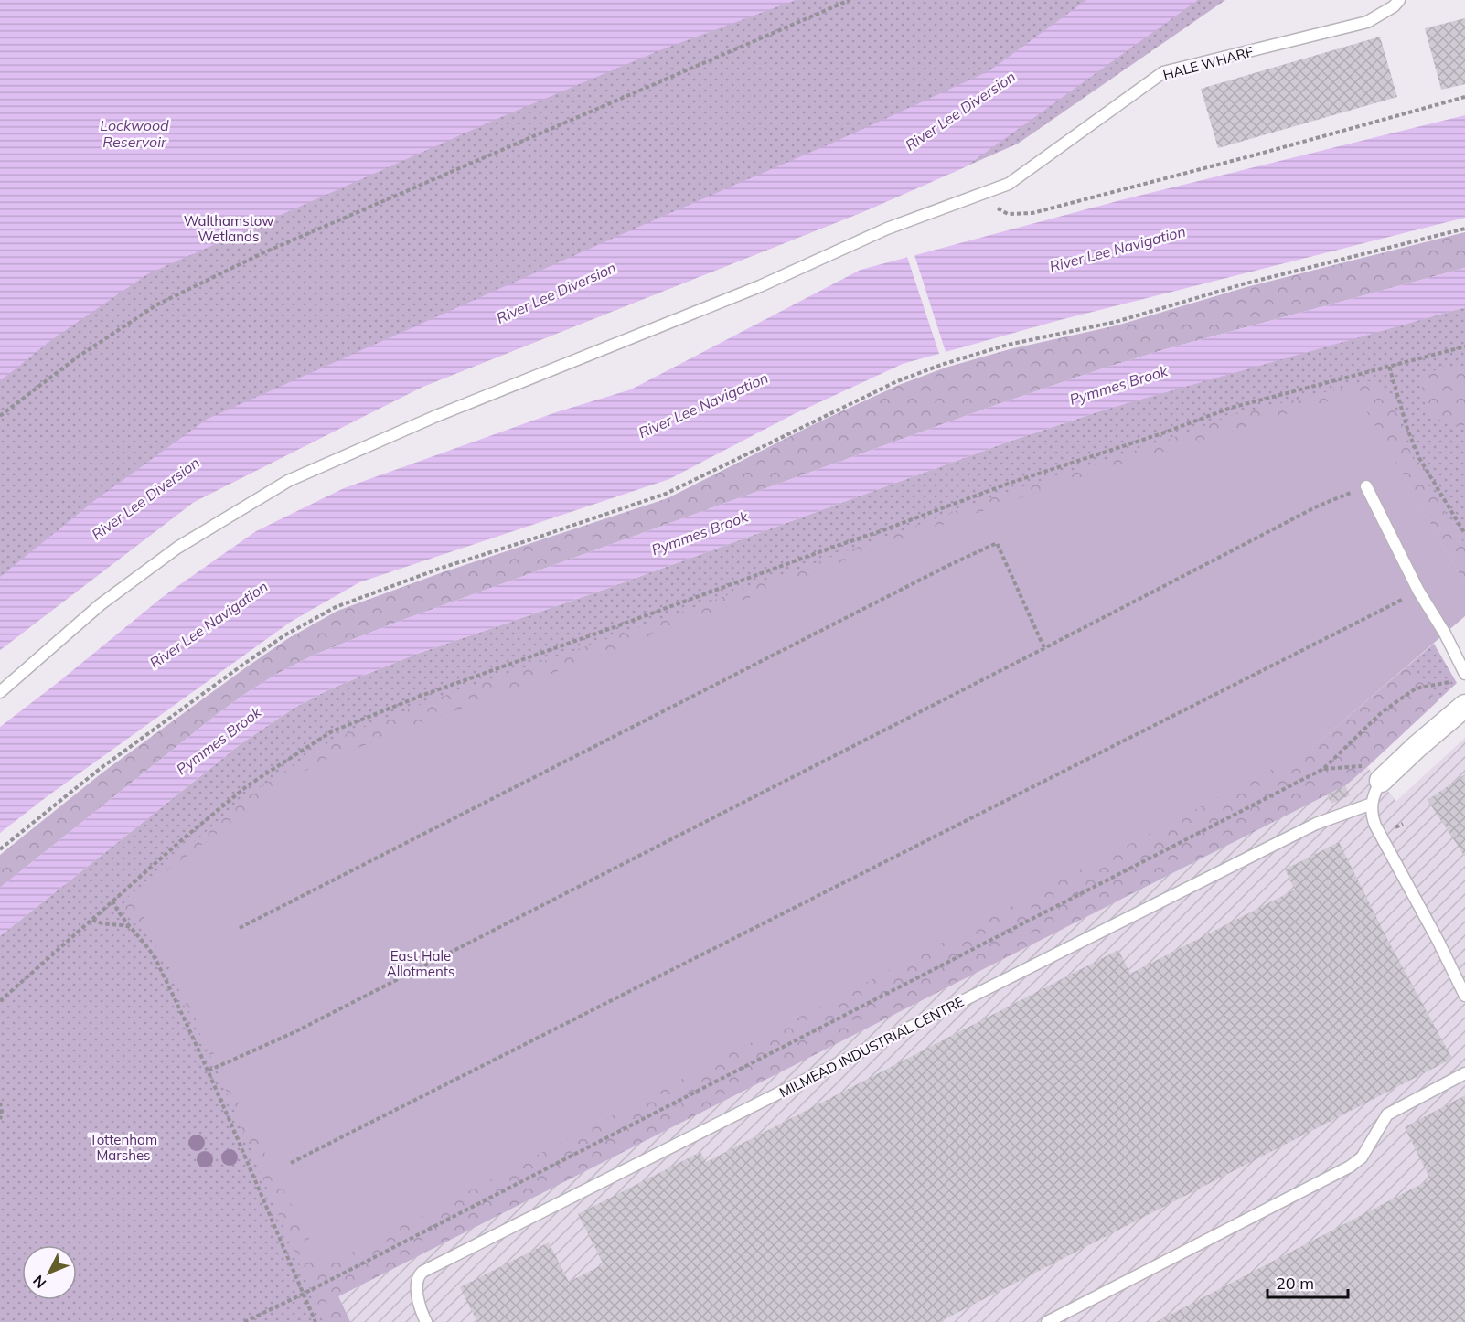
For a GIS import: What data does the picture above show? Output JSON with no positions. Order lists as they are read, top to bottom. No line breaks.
{"streets":{"lane":["HALE WHARF","MILMEAD INDUSTRIAL CENTRE"]},"water":["River Lee Diversion","Lockwood Reservoir","River Lee Navigation","Pymmes Brook"],"parks":["Walthamstow Wetlands","East Hale Allotments","Tottenham Marshes"],"scale_bar":"20 m","north":"bottom left"}
